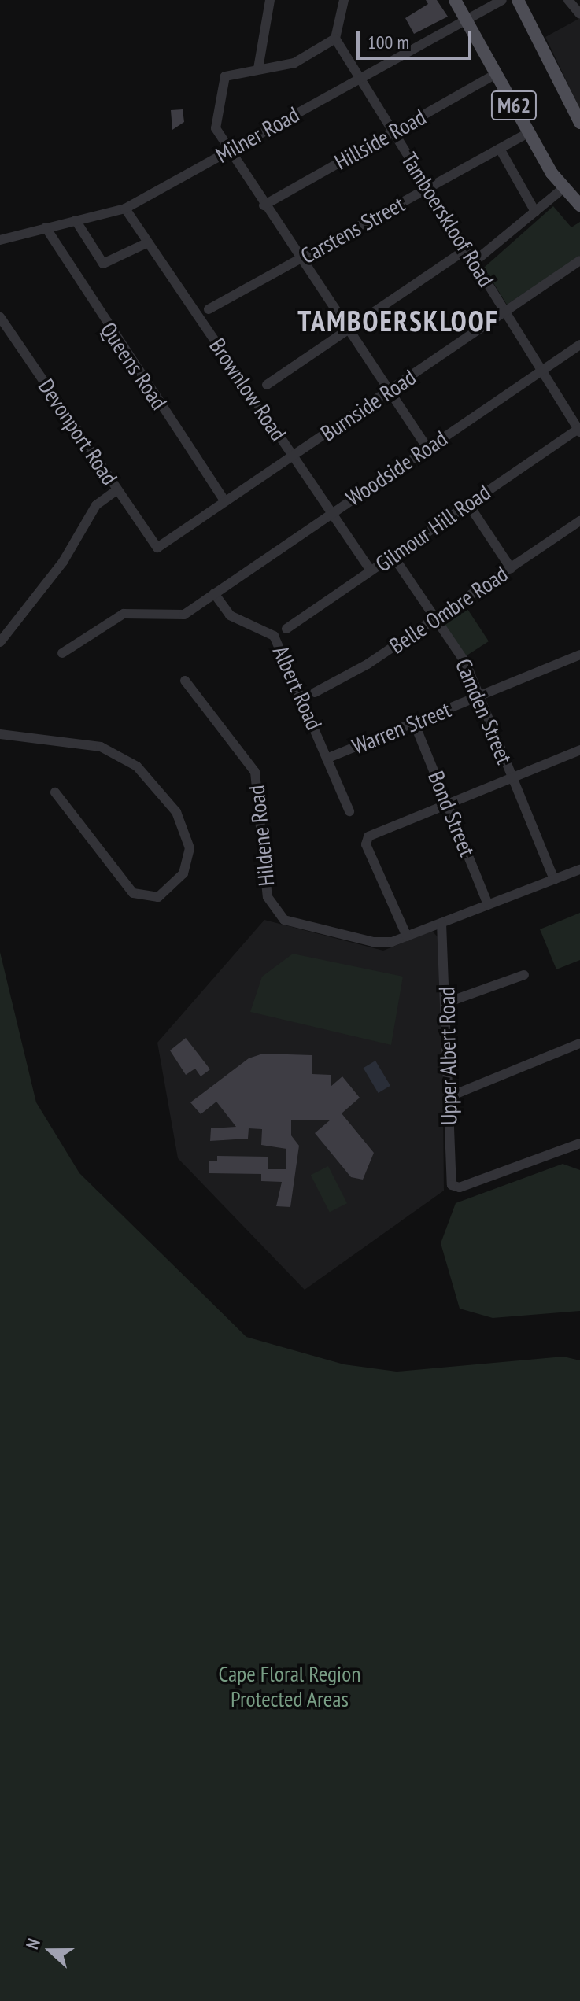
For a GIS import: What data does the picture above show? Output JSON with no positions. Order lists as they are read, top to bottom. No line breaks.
{"streets":{"main road":["M62"],"street":["Milner Road","Hillside Road","Tamboerskloof Road","Carstens Street","Queens Road","Brownlow Road","Burnside Road","Devonport Road","Woodside Road","Gilmour Hill Road","Belle Ombre Road","Albert Road","Camden Street","Warren Street","Bond Street","Hildene Road","Upper Albert Road"]},"crossings":[["M62","Milner Road"],["M62","Hillside Road"],["M62","Carstens Street"],["Milner Road","Tamboerskloof Road"],["Milner Road","Queens Road"],["Milner Road","Brownlow Road"],["Hillside Road","Tamboerskloof Road"],["Tamboerskloof Road","Carstens Street"],["Tamboerskloof Road","Burnside Road"],["Tamboerskloof Road","Woodside Road"],["Tamboerskloof Road","Gilmour Hill Road"],["Queens Road","Burnside Road"],["Brownlow Road","Burnside Road"],["Brownlow Road","Woodside Road"],["Brownlow Road","Gilmour Hill Road"],["Burnside Road","Devonport Road"],["Woodside Road","Albert Road"],["Gilmour Hill Road","Camden Street"],["Belle Ombre Road","Camden Street"],["Albert Road","Warren Street"],["Camden Street","Warren Street"],["Camden Street","Hildene Road"],["Warren Street","Bond Street"],["Bond Street","Hildene Road"],["Hildene Road","Upper Albert Road"]],"districts":["TAMBOERSKLOOF"],"parks":["Cape Floral Region Protected Areas"],"scale_bar":"100 m","north":"left"}
